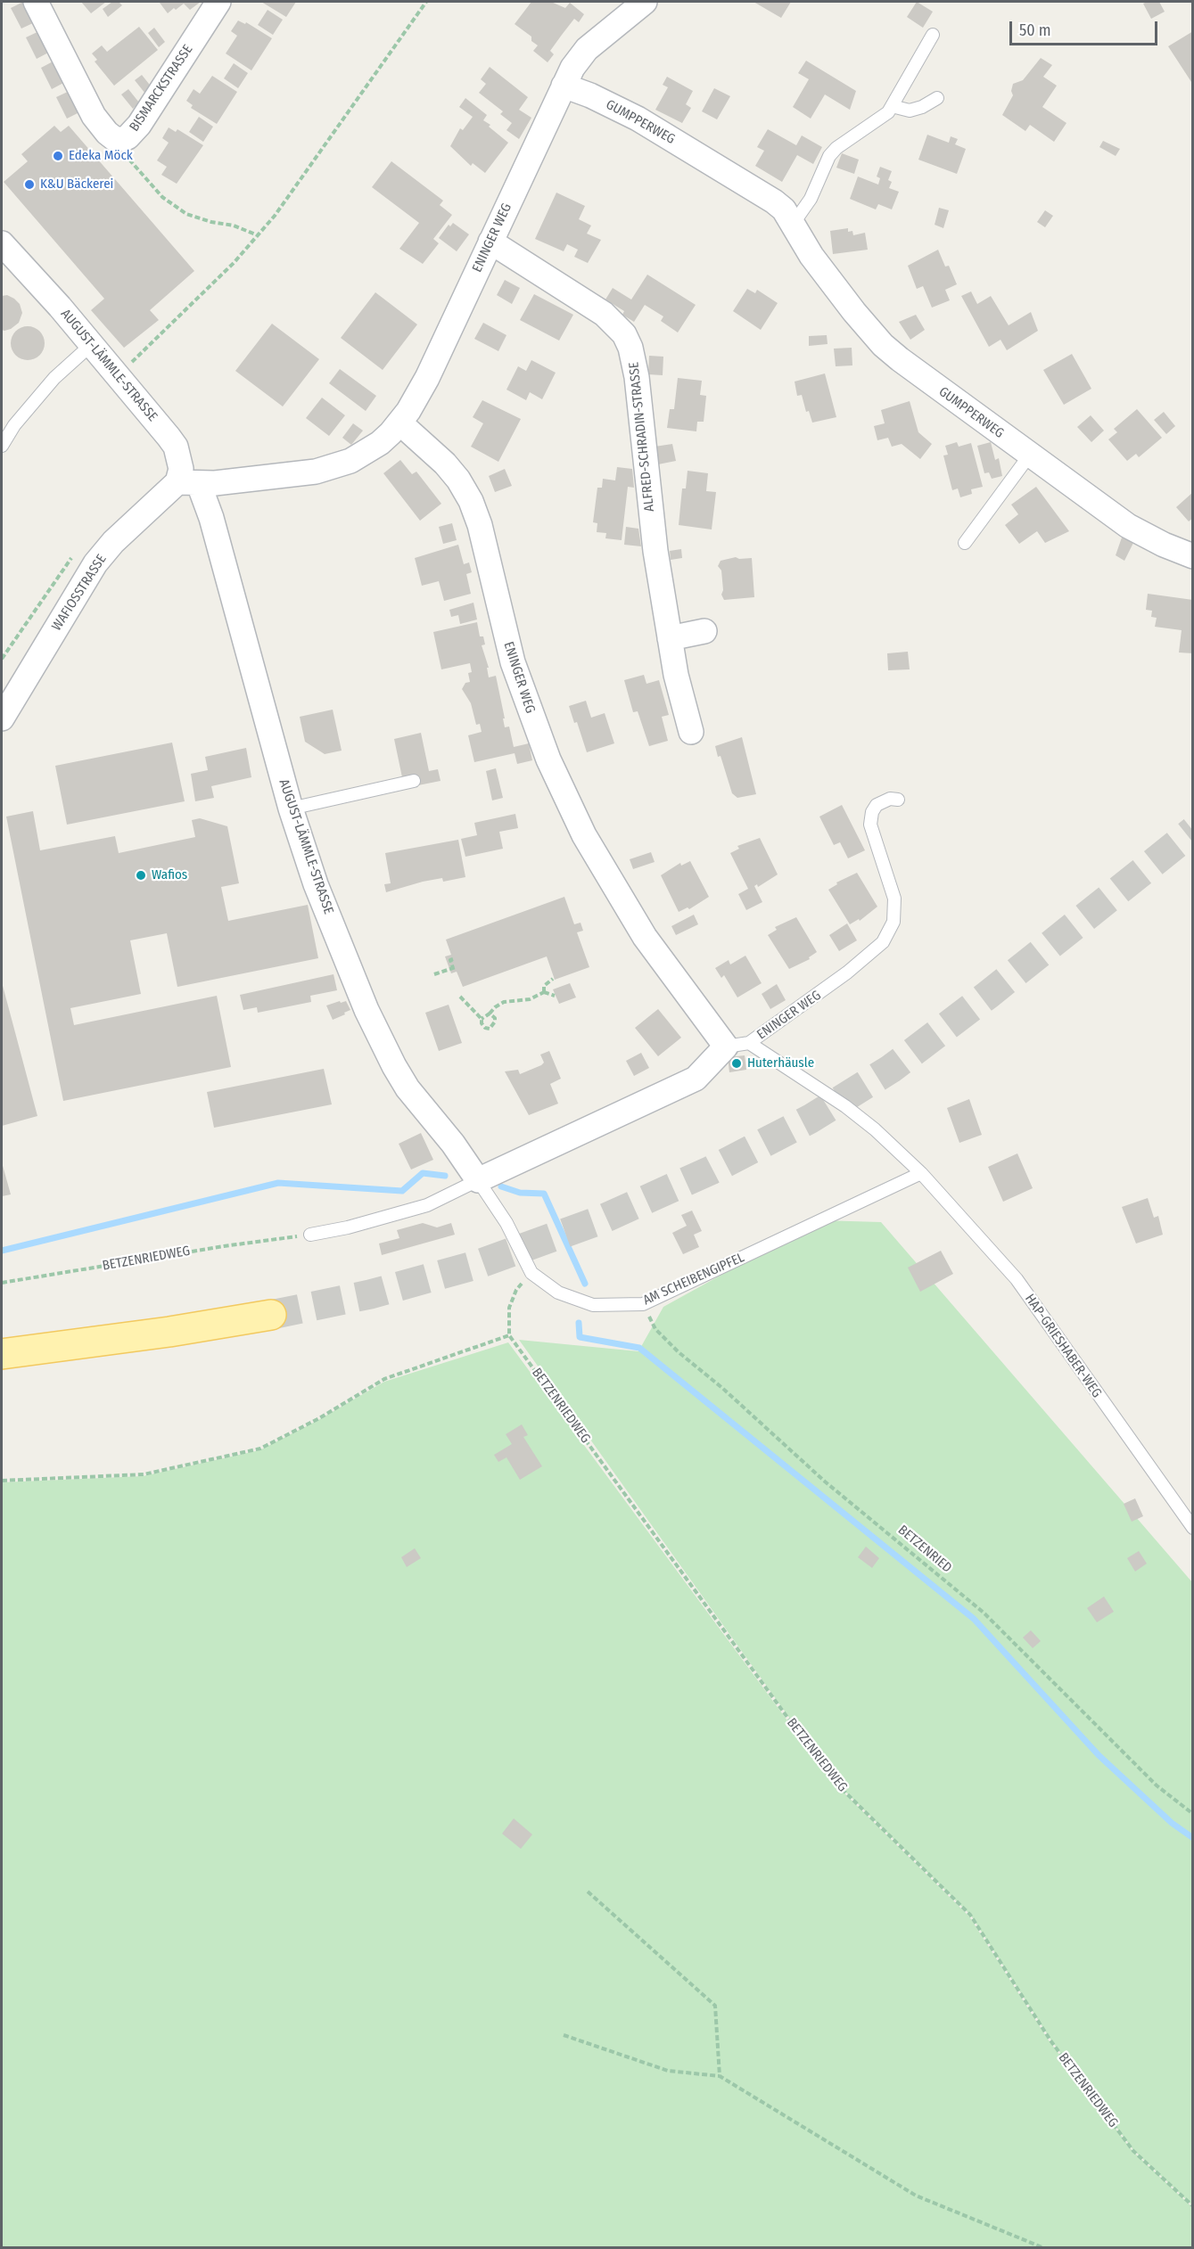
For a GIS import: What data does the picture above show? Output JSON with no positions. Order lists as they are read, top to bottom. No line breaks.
{"streets":{"street":["BISMARCKSTRASSE","GUMPPERWEG","ENINGER WEG","AUGUST-LÄMMLE-STRASSE","ALFRED-SCHRADIN-STRASSE","WAFIOSSTRASSE"],"lane":["AM SCHEIBENGIPFEL","HAP-GRIESHABER-WEG"],"path":["BETZENRIEDWEG","BETZENRIED"]},"crossings":[["GUMPPERWEG","ENINGER WEG"],["ENINGER WEG","ALFRED-SCHRADIN-STRASSE"],["ENINGER WEG","HAP-GRIESHABER-WEG"],["AUGUST-LÄMMLE-STRASSE","WAFIOSSTRASSE"],["AUGUST-LÄMMLE-STRASSE","AM SCHEIBENGIPFEL"],["AM SCHEIBENGIPFEL","HAP-GRIESHABER-WEG"],["AM SCHEIBENGIPFEL","BETZENRIED"]],"places":["Edeka Möck","K&U Bäckerei","Wafios","Huterhäusle"],"scale_bar":"50 m"}
